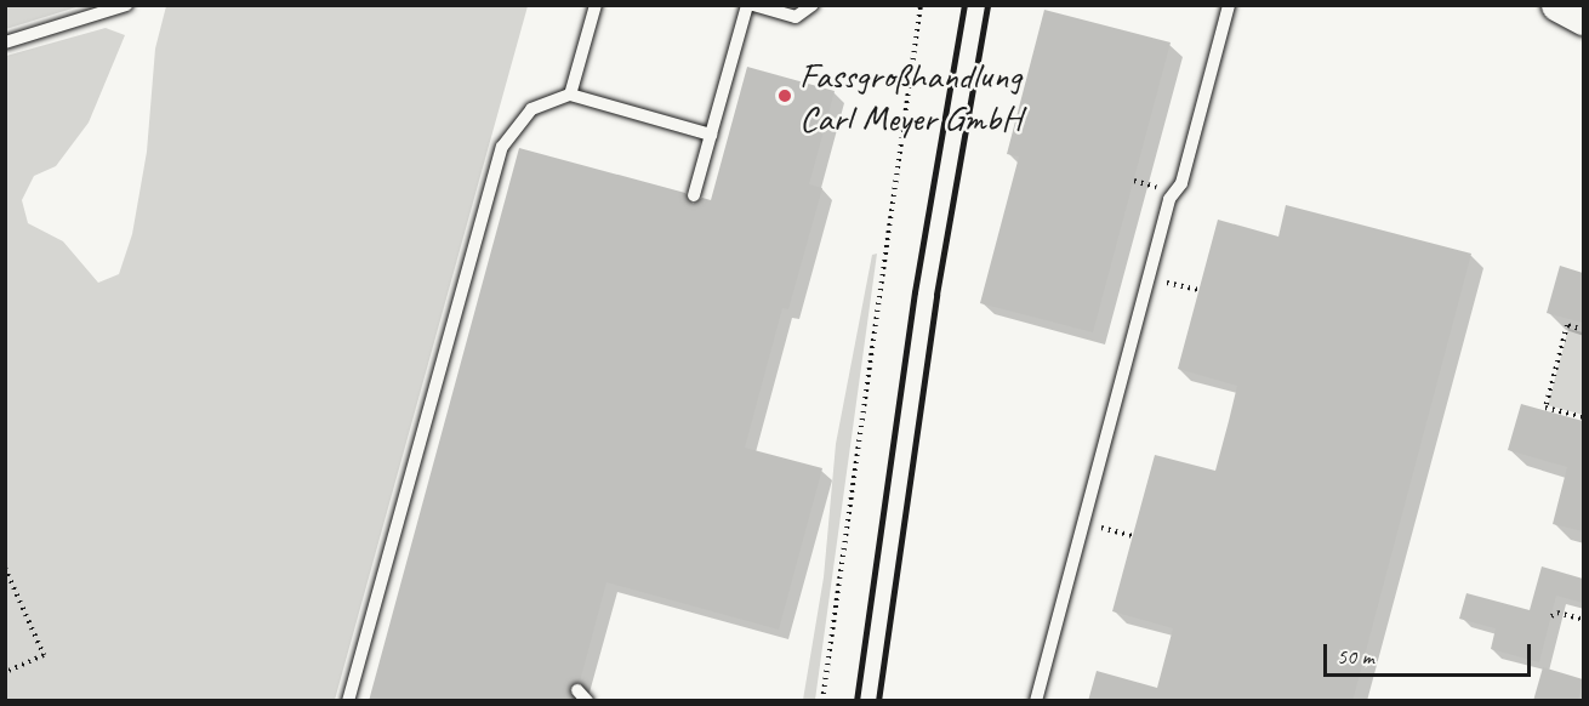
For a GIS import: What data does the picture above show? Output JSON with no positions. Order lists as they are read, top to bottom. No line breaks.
{"places":["Fassgroßhandlung Carl Meyer GmbH"],"scale_bar":"50 m"}
